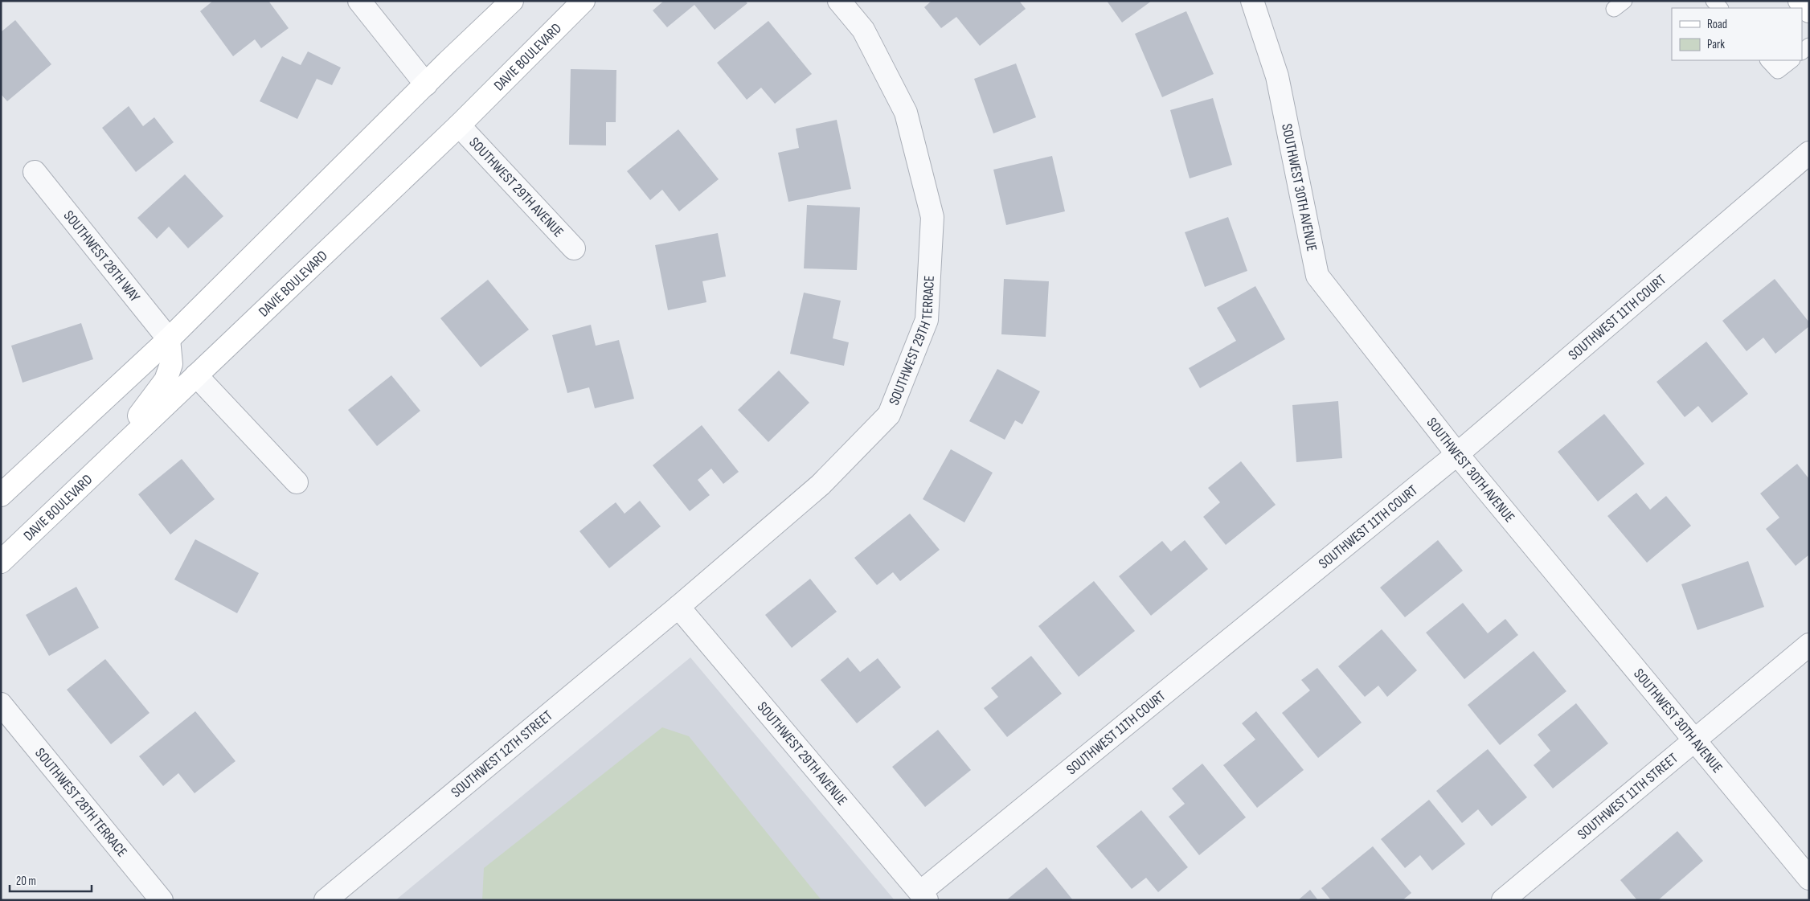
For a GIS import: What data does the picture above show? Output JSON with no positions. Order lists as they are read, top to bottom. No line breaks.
{"streets":{"main road":["DAVIE BOULEVARD"],"street":["SOUTHWEST 29TH AVENUE","SOUTHWEST 30TH AVENUE","SOUTHWEST 28TH WAY","SOUTHWEST 11TH COURT","SOUTHWEST 29TH TERRACE","SOUTHWEST 12TH STREET","SOUTHWEST 11TH STREET","SOUTHWEST 28TH TERRACE"]},"crossings":[["DAVIE BOULEVARD","SOUTHWEST 29TH AVENUE"],["SOUTHWEST 29TH AVENUE","SOUTHWEST 11TH COURT"],["SOUTHWEST 29TH AVENUE","SOUTHWEST 29TH TERRACE"],["SOUTHWEST 29TH AVENUE","SOUTHWEST 12TH STREET"],["SOUTHWEST 30TH AVENUE","SOUTHWEST 11TH COURT"],["SOUTHWEST 30TH AVENUE","SOUTHWEST 11TH STREET"],["SOUTHWEST 29TH TERRACE","SOUTHWEST 12TH STREET"]],"legend":["Road","Park"],"scale_bar":"20 m"}
